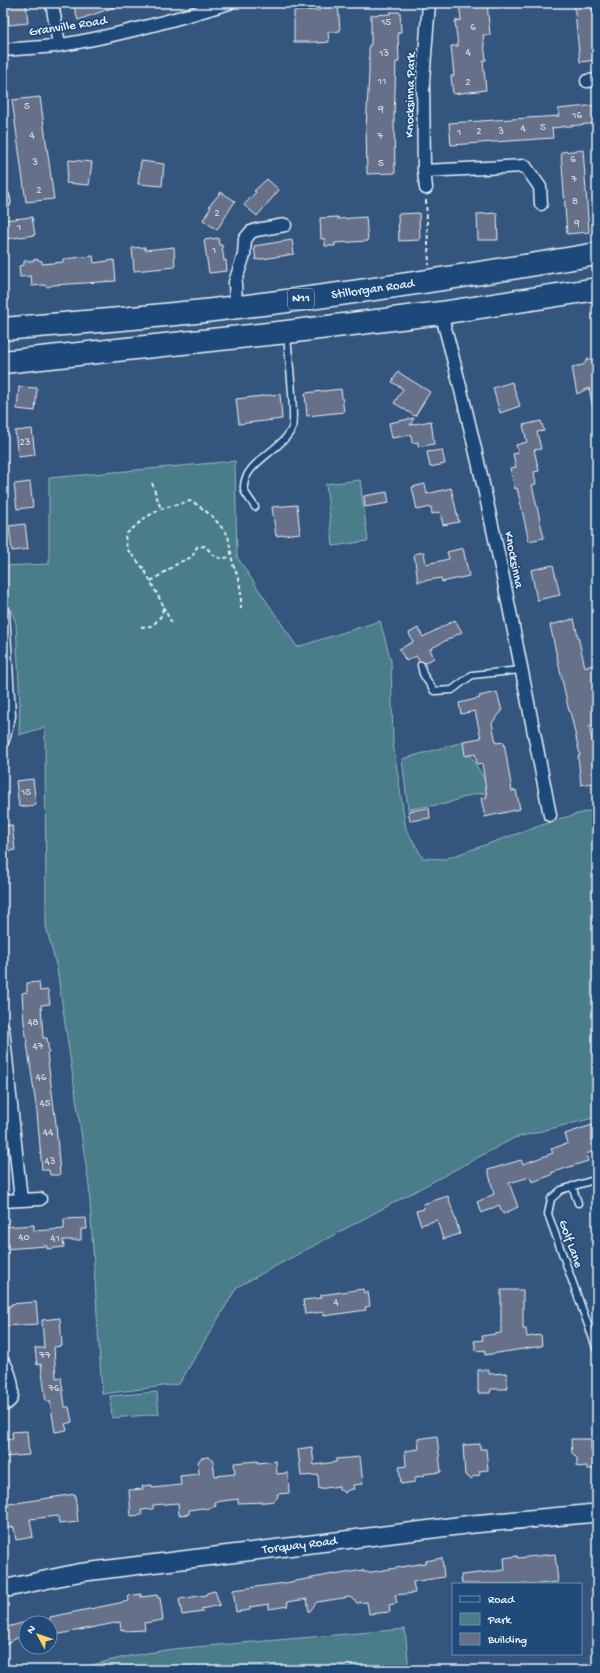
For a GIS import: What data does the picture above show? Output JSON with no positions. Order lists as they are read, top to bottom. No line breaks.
{"streets":{"highway":["Stillorgan Road","N11"],"street":["Granville Road","Knocksinna Park","Knocksinna","Torquay Road"],"lane":["Golf Lane"]},"crossings":[["N11","Knocksinna"]],"house_numbers":["15","6","4","13","11","2","5","9","16","5","4","2","3","1","4","7","6","3","5","7","2","8","2","9","1","1","23","15","48","47","46","45","44","43","40","41","4","77","76"],"legend":["Road","Park","Building"],"north":"top left"}
